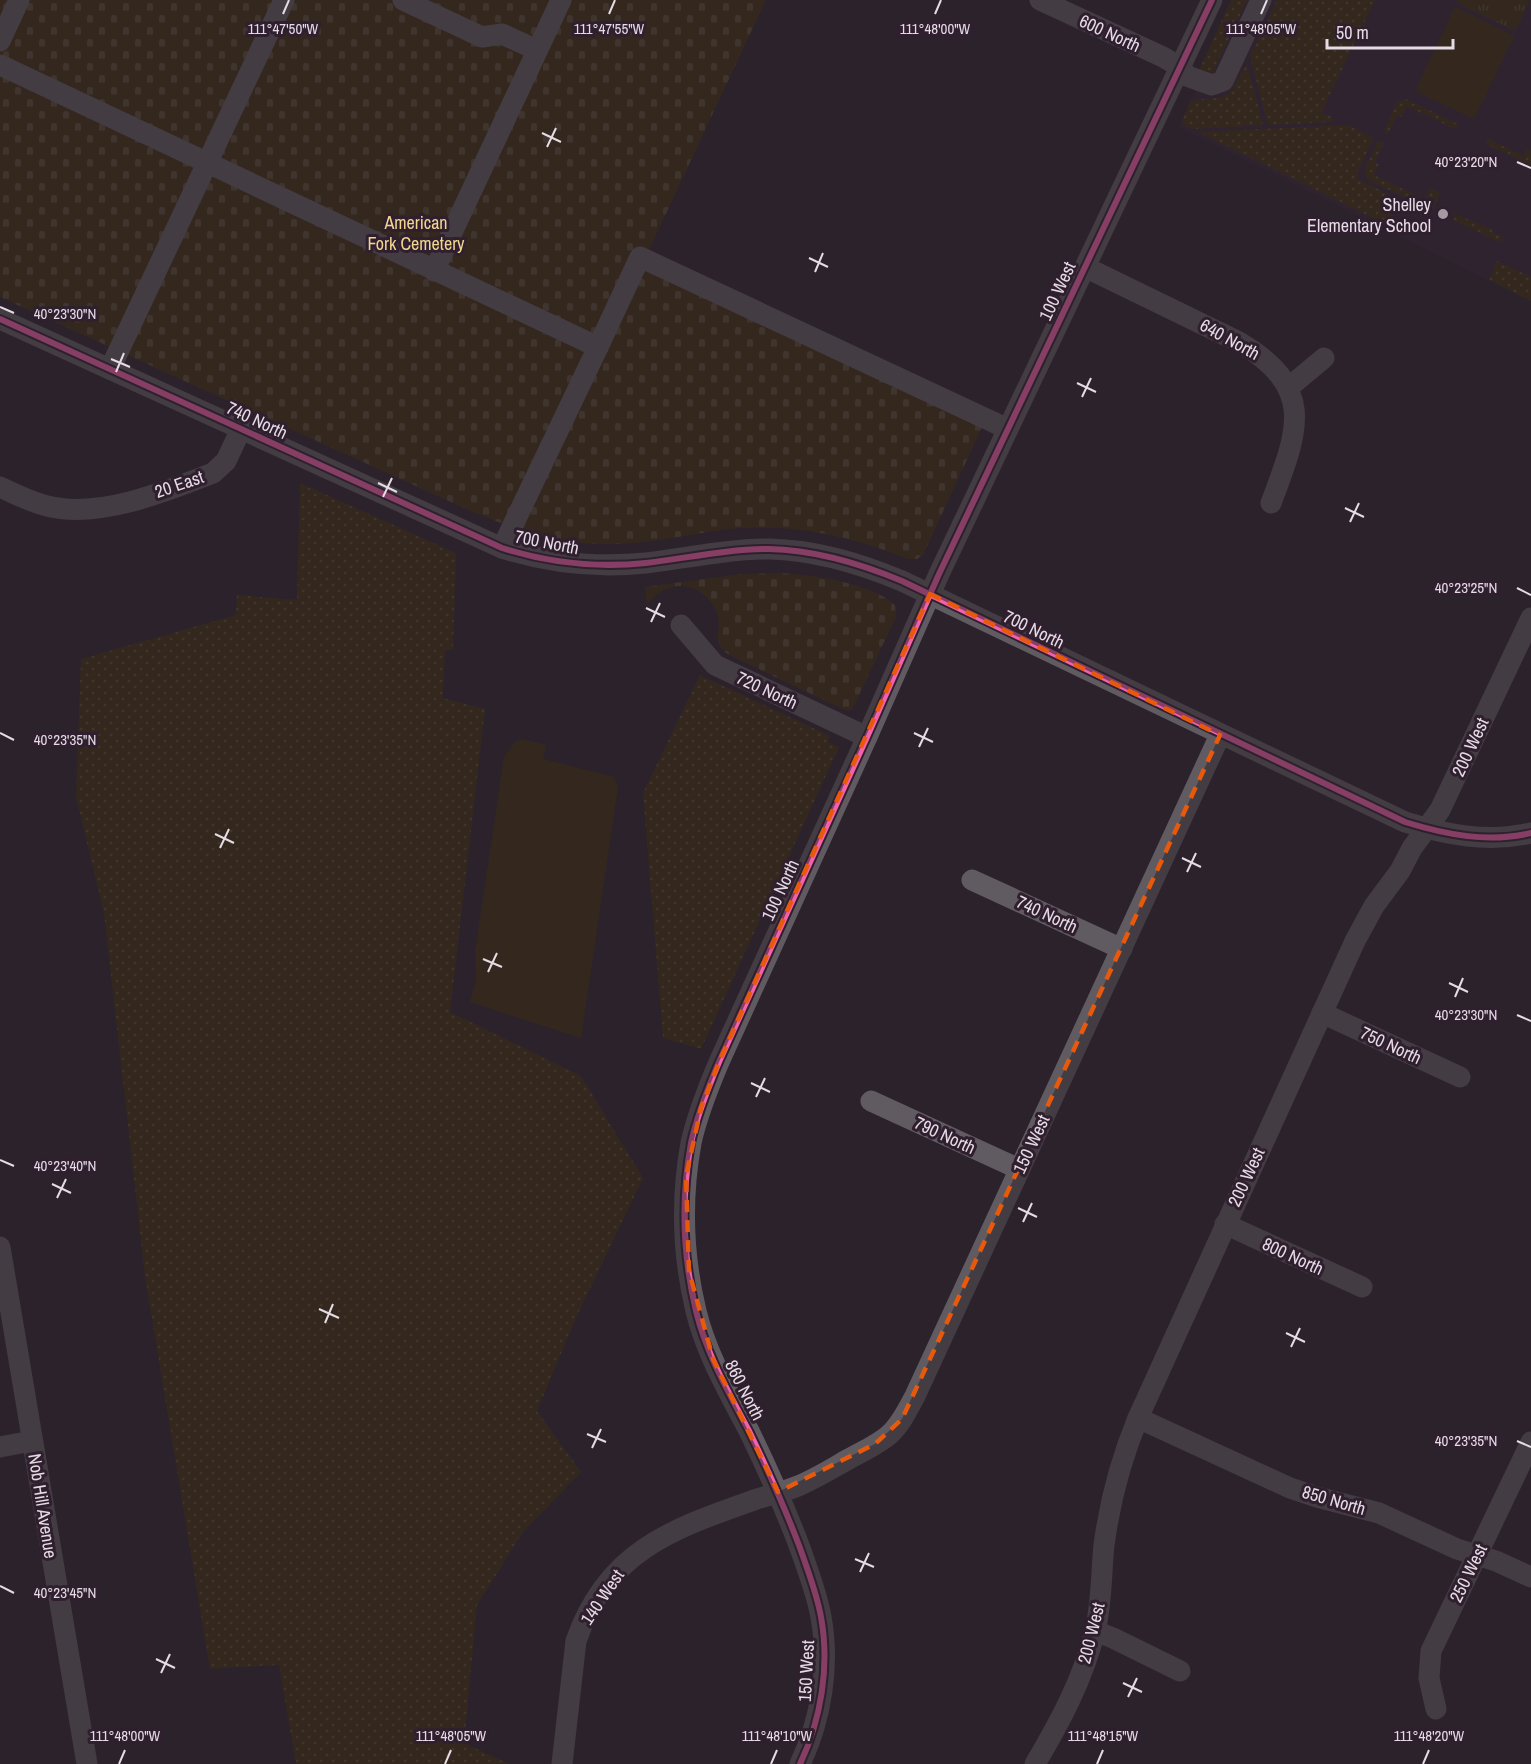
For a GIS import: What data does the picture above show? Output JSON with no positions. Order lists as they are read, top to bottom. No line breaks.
{"streets":{"street":["600 North","100 West","640 North","740 North","20 East","700 North","720 North","200 West","100 North","750 North","790 North","150 West","800 North","860 North","850 North","Nob Hill Avenue","250 West","140 West"]},"crossings":[["600 North","100 West"],["100 West","640 North"],["100 West","700 North"],["100 West","100 North"],["740 North","20 East"],["740 North","700 North"],["740 North","150 West"],["700 North","200 West"],["700 North","100 North"],["700 North","150 West"],["720 North","100 North"],["200 West","750 North"],["200 West","800 North"],["200 West","850 North"],["100 North","860 North"],["790 North","150 West"],["150 West","860 North"],["150 West","140 West"],["860 North","140 West"],["850 North","250 West"]],"parks":["American Fork Cemetery"],"places":["Shelley Elementary School"],"scale_bar":"50 m","coordinates":["111°47'50\"W","111°47'55\"W","111°48'00\"W","111°48'05\"W","40°23'20\"N","40°23'30\"N","40°23'25\"N","40°23'35\"N","40°23'40\"N","40°23'45\"N","111°48'10\"W","111°48'15\"W","111°48'20\"W"]}
